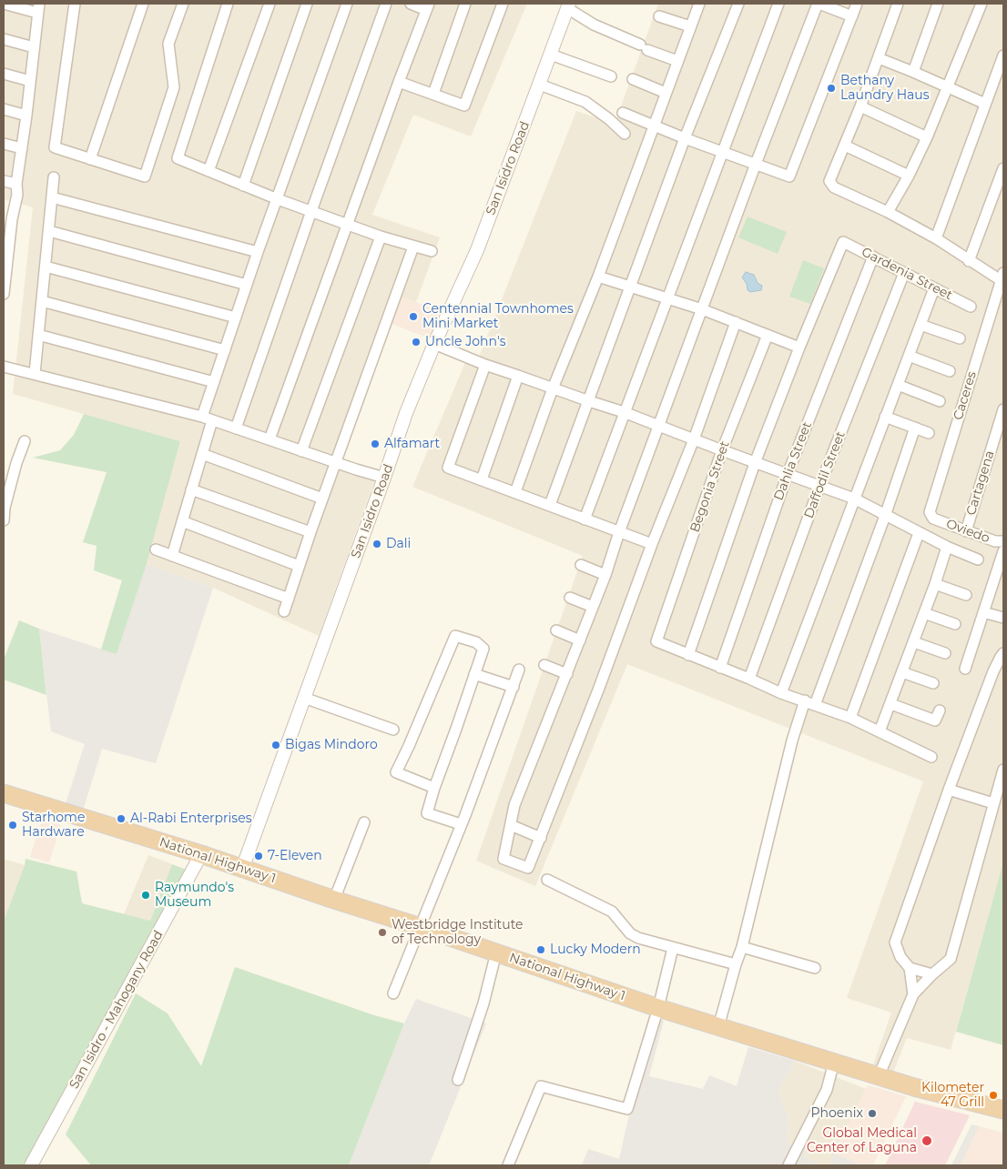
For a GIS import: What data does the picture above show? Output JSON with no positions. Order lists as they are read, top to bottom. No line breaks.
{"streets":{"highway":["National Highway 1"],"street":["San Isidro Road","Gardenia Street","Caceres","Dahlia Street","Daffodil Street","Cartagena","Begonia Street","Oviedo","San Isidro - Mahogany Road"]},"crossings":[["San Isidro Road","National Highway 1"],["Gardenia Street","Dahlia Street"],["Gardenia Street","Daffodil Street"],["Caceres","Oviedo"],["Cartagena","Oviedo"],["National Highway 1","San Isidro - Mahogany Road"]],"places":["Bethany Laundry Haus","Centennial Townhomes Mini Market","Uncle John's","Alfamart","Dali","Bigas Mindoro","Al-Rabi Enterprises","Starhome Hardware","7-Eleven","Raymundo's Museum","Westbridge Institute of Technology","Lucky Modern","Kilometer 47 Grill","Phoenix","Global Medical Center of Laguna"]}
